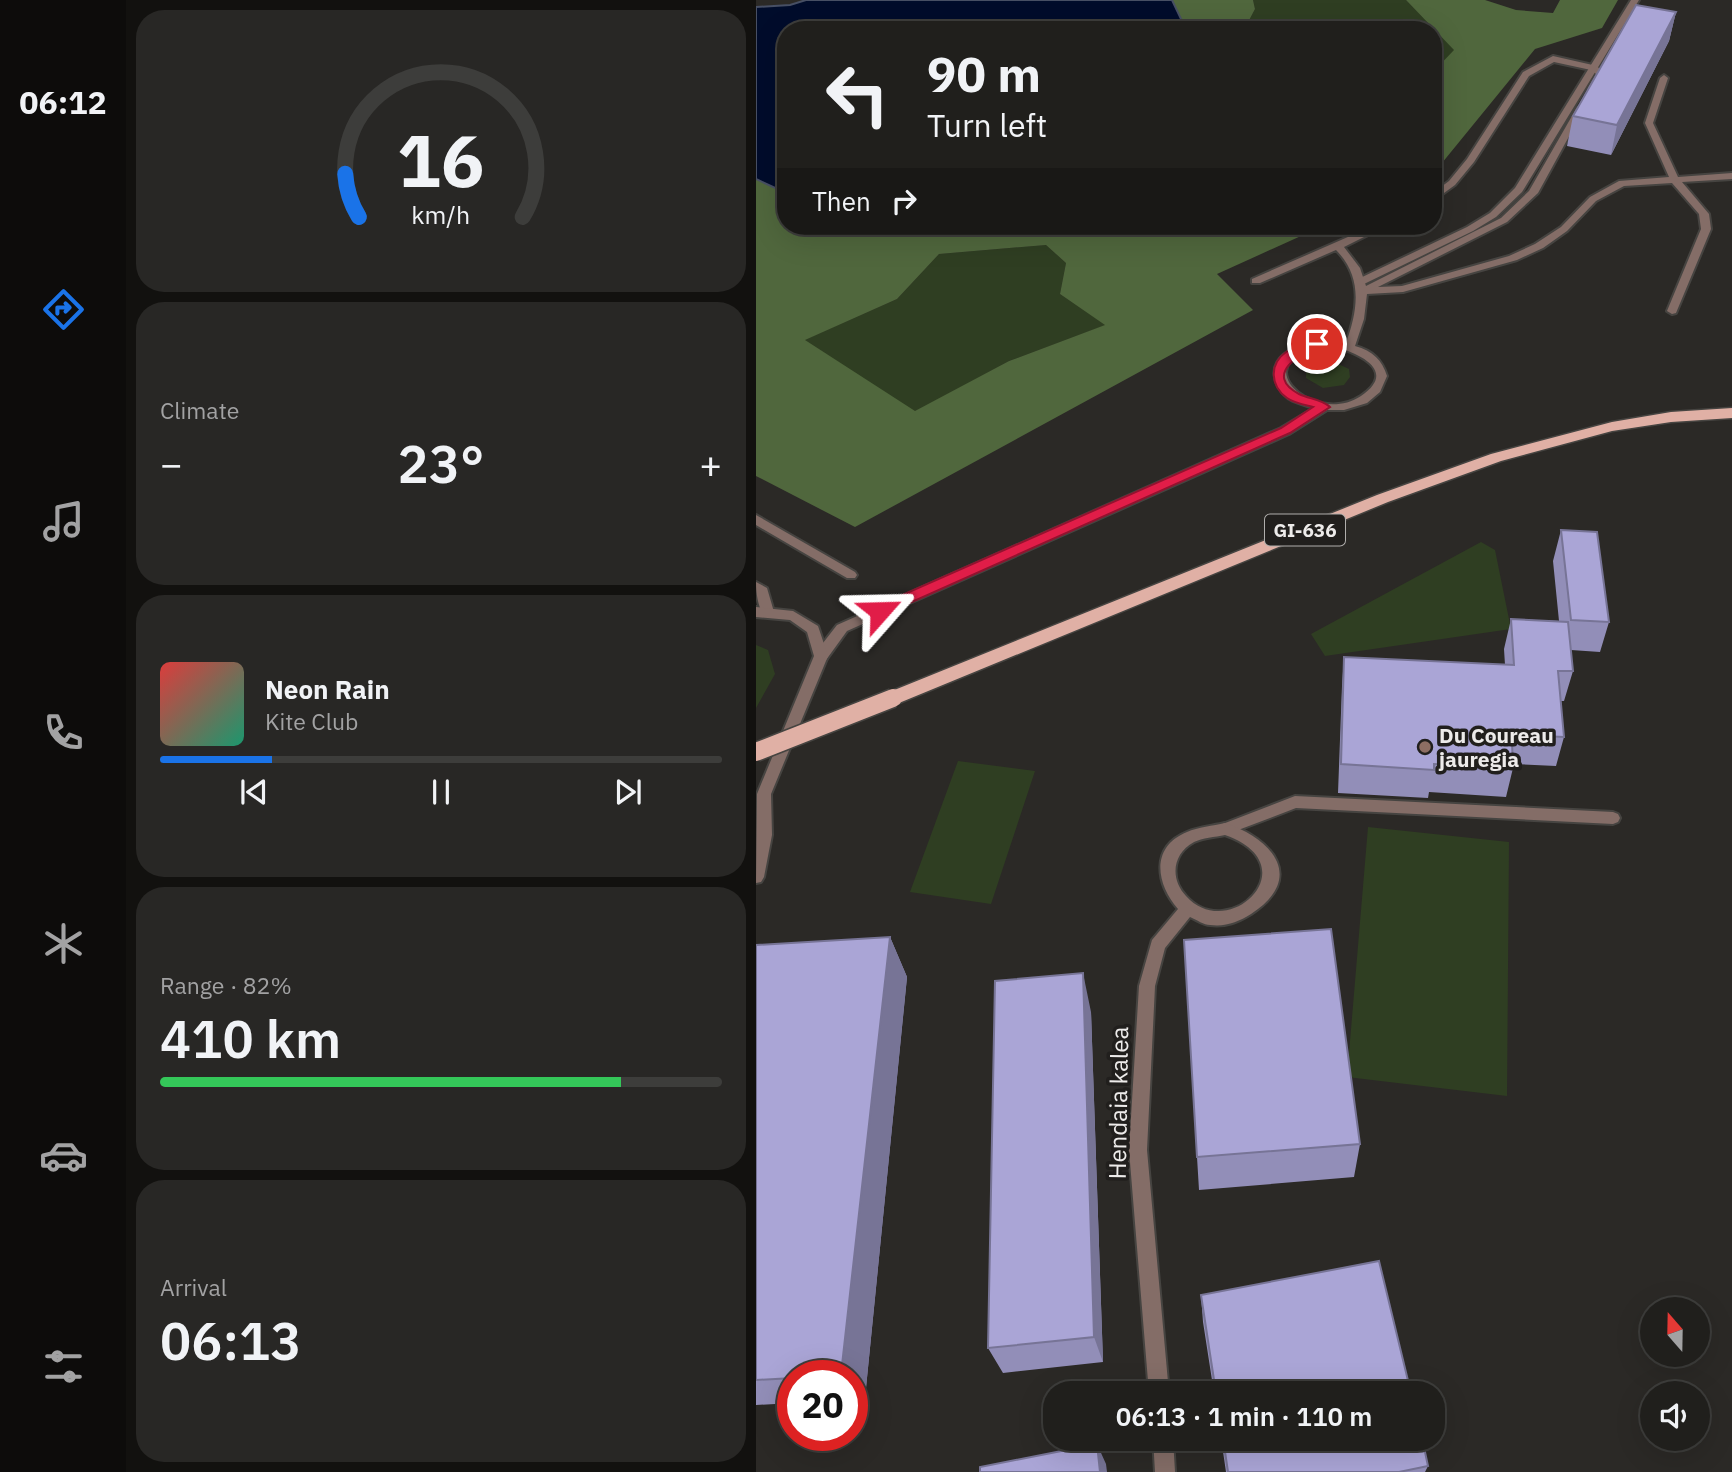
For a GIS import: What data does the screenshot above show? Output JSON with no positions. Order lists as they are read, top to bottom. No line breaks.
{"streets":{"main road":["GI-636"],"street":["Hendaia kalea"]},"places":["Du Coureau jauregia"],"north":"top","page":{"tabs":"06:12","turn":["90 m","Turn left"],"then":"Then","tile":["Climate",["Range · 82%","410 km"],["Arrival","06:13"]],"heat":["−","23°","+"],"song":["Neon Rain","Kite Club"],"limit":"20","trip":"06:13 · 1 min · 110 m","gauge":["16","km/h"]}}
